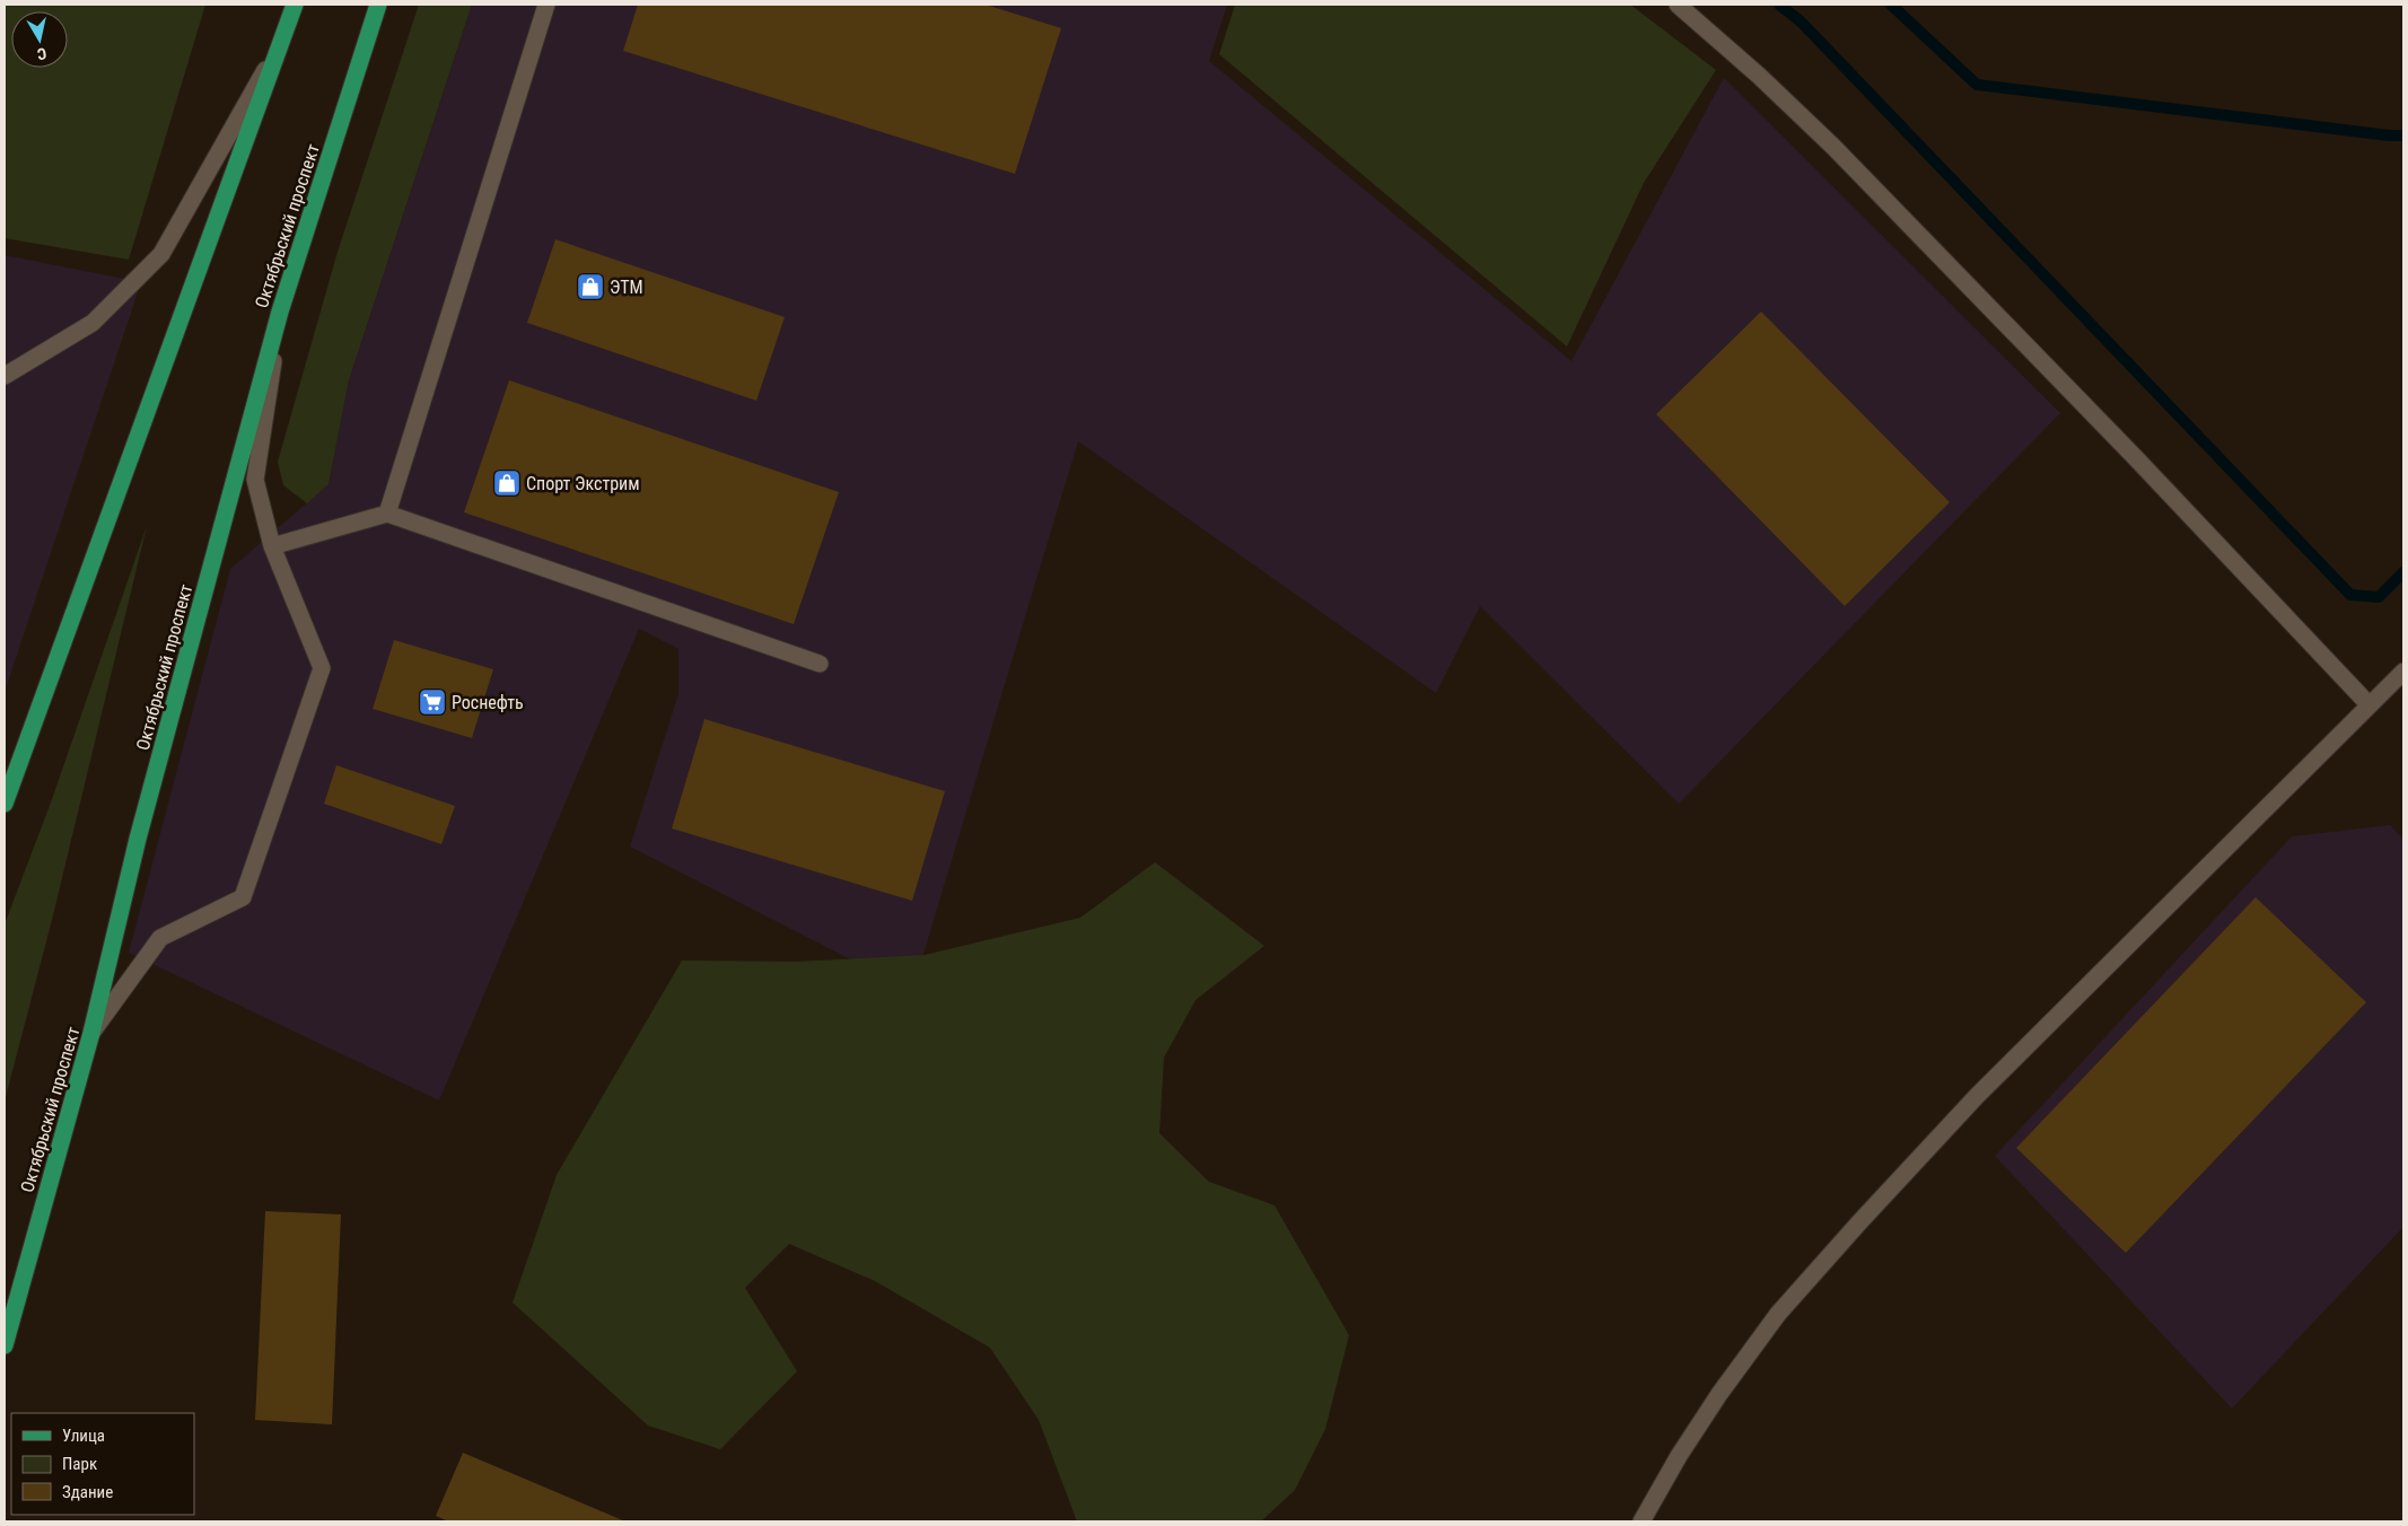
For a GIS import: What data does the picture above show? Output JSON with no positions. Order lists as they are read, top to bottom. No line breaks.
{"streets":{"main road":["Октябрьский проспект"]},"places":{"shop":["ЭТМ","Спорт Экстрим"],"supermarket":["Роснефть"]},"legend":["Улица","Парк","Здание"],"north":"bottom"}
